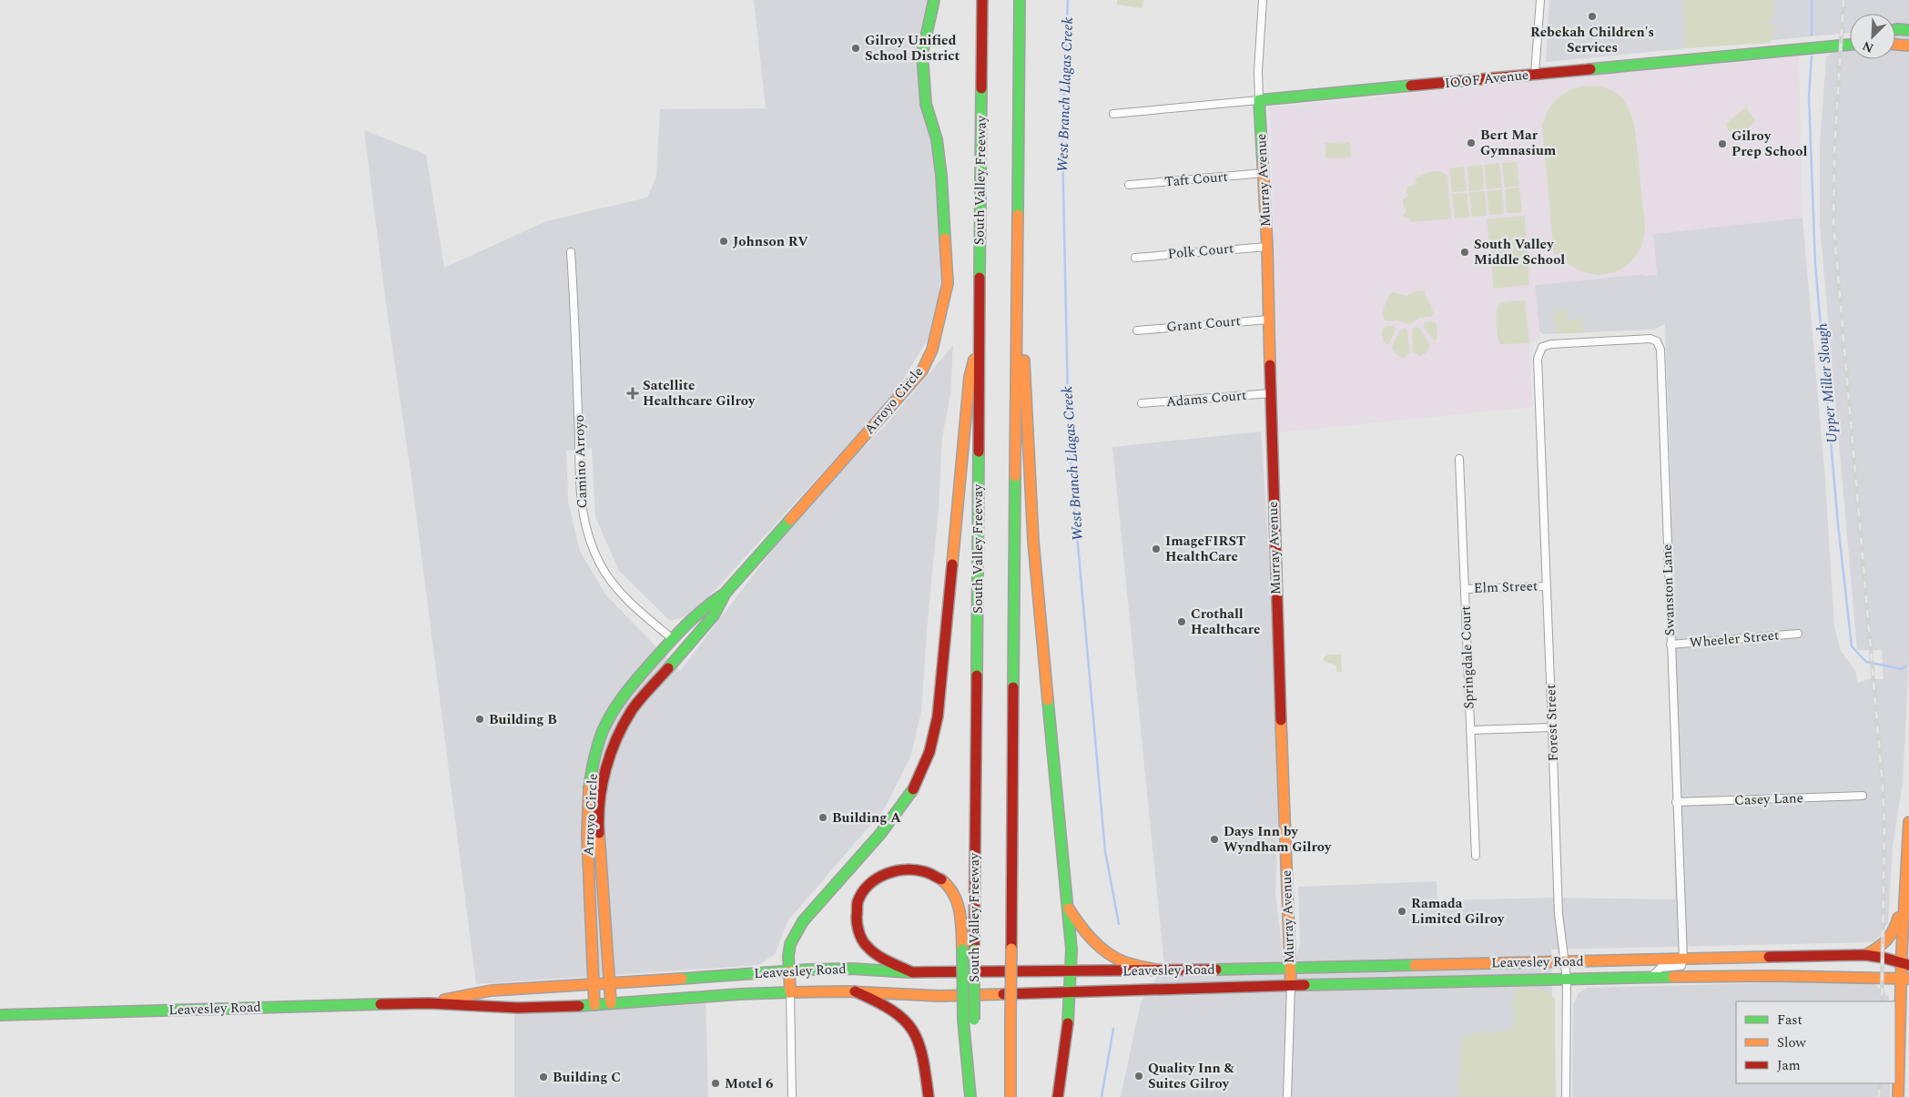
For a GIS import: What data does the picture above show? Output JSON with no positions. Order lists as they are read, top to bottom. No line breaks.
{"streets":{"main road":["IOOF Avenue","South Valley Freeway","Murray Avenue","Arroyo Circle","Leavesley Road"],"street":["Taft Court","Polk Court","Grant Court","Adams Court","Camino Arroyo","Elm Street","Swanston Lane","Wheeler Street","Springdale Court","Forest Street","Casey Lane"]},"crossings":[["IOOF Avenue","Murray Avenue"],["Taft Court","Murray Avenue"],["Murray Avenue","Polk Court"],["Murray Avenue","Grant Court"],["Murray Avenue","Adams Court"],["Murray Avenue","Leavesley Road"],["Arroyo Circle","Camino Arroyo"],["Arroyo Circle","Leavesley Road"],["Elm Street","Springdale Court"],["Elm Street","Forest Street"],["Swanston Lane","Wheeler Street"],["Swanston Lane","Forest Street"],["Swanston Lane","Casey Lane"],["Swanston Lane","Leavesley Road"],["Forest Street","Leavesley Road"]],"water":["West Branch Llagas Creek","Upper Miller Slough"],"places":{"other":["Rebekah Children's Services","Gilroy Unified School District","Bert Mar Gymnasium","Gilroy Prep School","Johnson RV","South Valley Middle School","ImageFIRST HealthCare","Crothall Healthcare","Building B","Building A","Days Inn by Wyndham Gilroy","Ramada Limited Gilroy","Quality Inn & Suites Gilroy","Building C","Motel 6"],"health":["Satellite Healthcare Gilroy"]},"legend":["Fast","Slow","Jam"],"north":"bottom left"}
